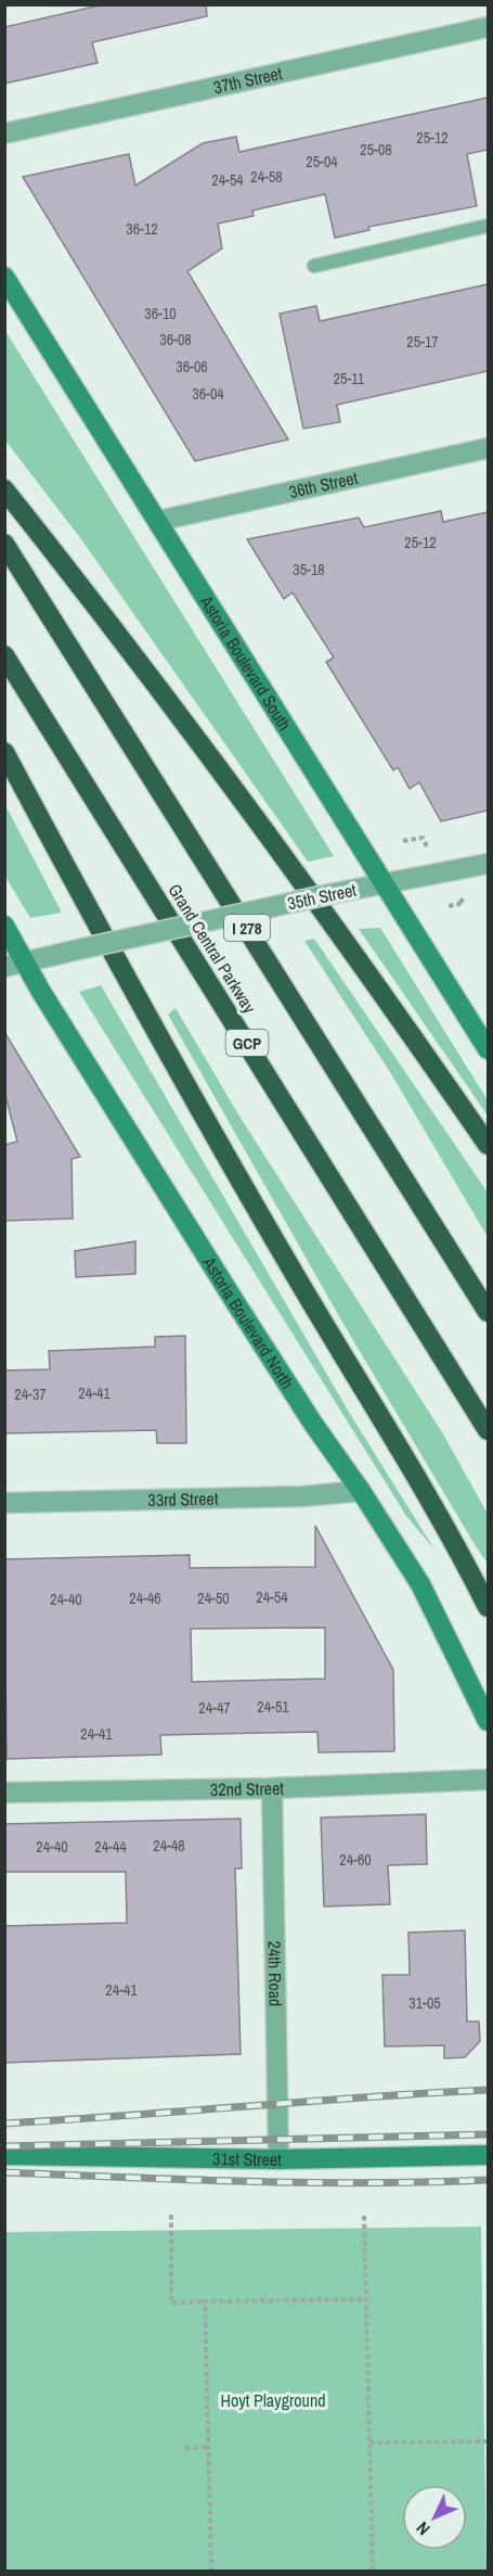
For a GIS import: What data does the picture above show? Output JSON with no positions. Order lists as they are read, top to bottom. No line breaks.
{"streets":{"highway":["I 278","Grand Central Parkway","GCP"],"main road":["Astoria Boulevard South","Astoria Boulevard North","31st Street"],"street":["37th Street","36th Street","35th Street","33rd Street","32nd Street","24th Road"]},"crossings":[["36th Street","Astoria Boulevard South"],["Astoria Boulevard South","35th Street"],["35th Street","Astoria Boulevard North"],["Astoria Boulevard North","33rd Street"],["32nd Street","24th Road"],["24th Road","31st Street"]],"parks":["Hoyt Playground"],"house_numbers":["25-12","25-08","25-04","24-58","24-54","36-12","36-10","36-08","25-17","36-06","25-11","36-04","25-12","35-18","24-41","24-37","24-54","24-46","24-50","24-40","24-51","24-47","24-41","24-48","24-40","24-44","24-60","24-41","31-05"],"north":"bottom left"}
